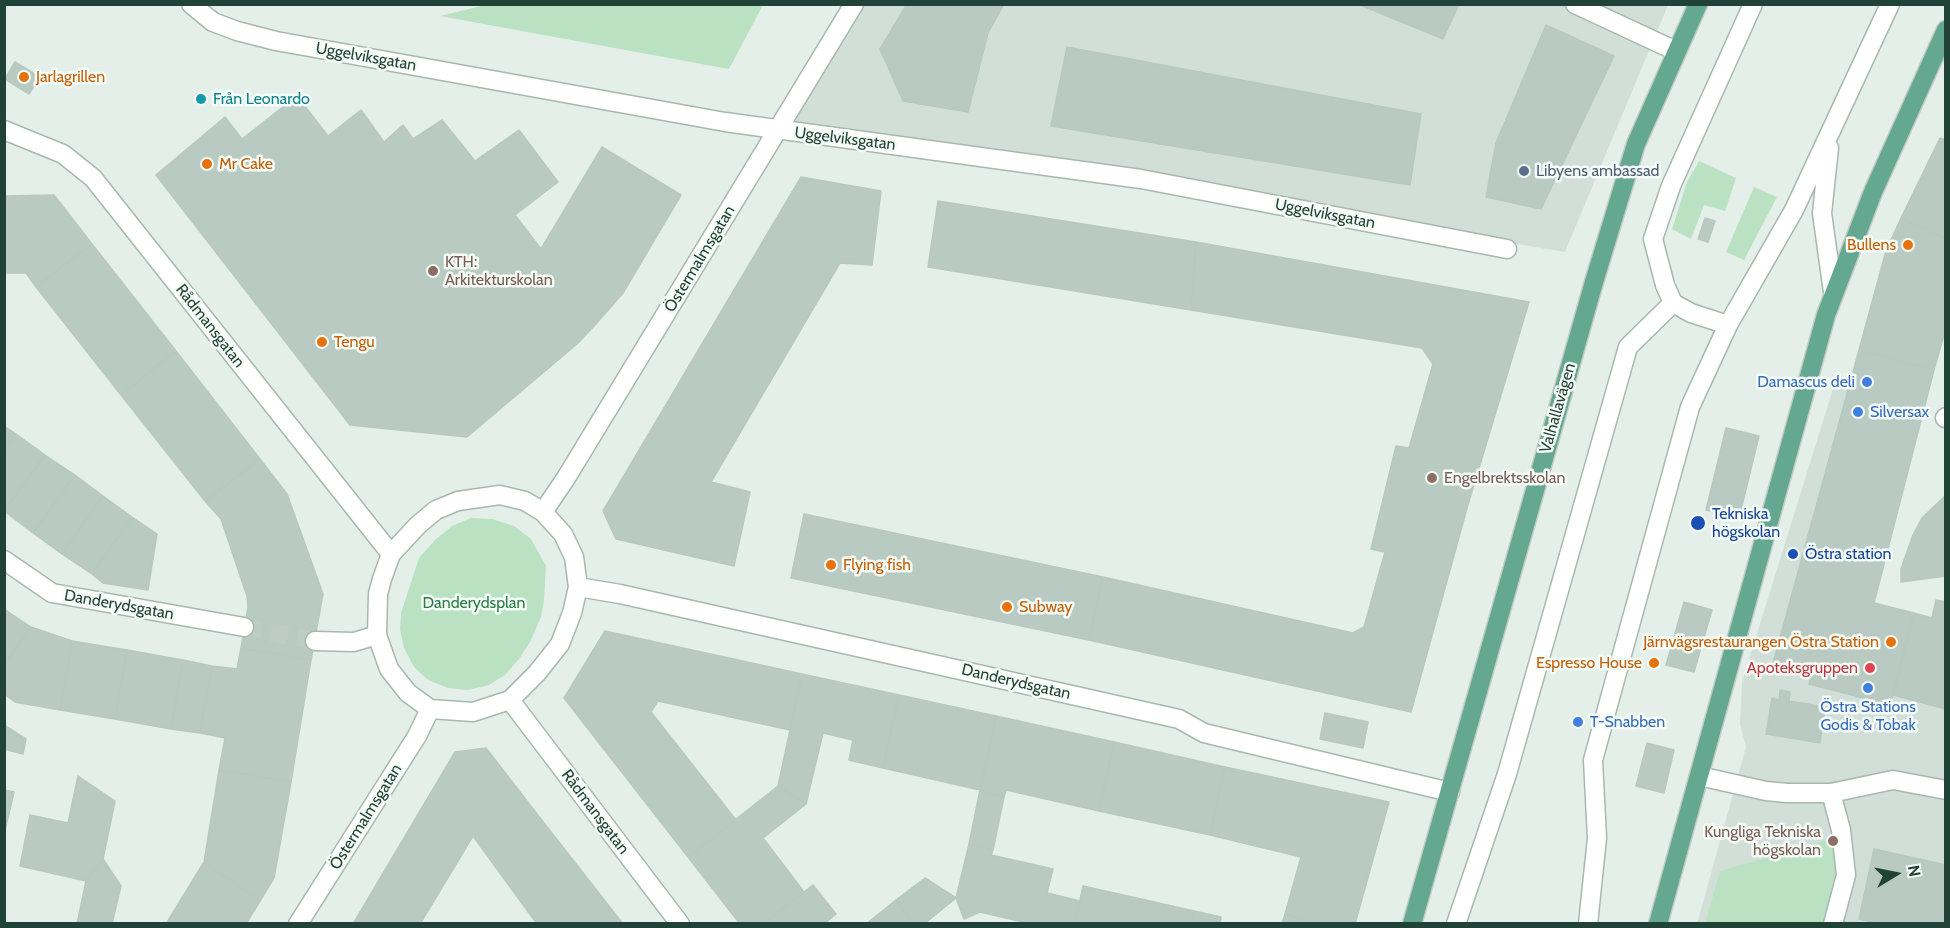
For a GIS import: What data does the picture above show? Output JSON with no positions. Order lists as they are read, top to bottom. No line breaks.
{"streets":{"main road":["Valhallavägen"],"street":["Uggelviksgatan","Östermalmsgatan","Rådmansgatan","Danderydsgatan"]},"crossings":[["Uggelviksgatan","Östermalmsgatan"],["Östermalmsgatan","Rådmansgatan"],["Östermalmsgatan","Danderydsgatan"],["Rådmansgatan","Danderydsgatan"],["Valhallavägen","Danderydsgatan"]],"parks":["Danderydsplan"],"places":["Jarlagrillen","Från Leonardo","Mr Cake","Libyens ambassad","Bullens","KTH: Arkitekturskolan","Tengu","Damascus deli","Silversax","Engelbrektsskolan","Tekniska högskolan","Östra station","Flying fish","Subway","Järnvägsrestaurangen Östra Station","Espresso House","Apoteksgruppen","Östra Stations Godis & Tobak","T-Snabben","Kungliga Tekniska högskolan"],"north":"right"}
